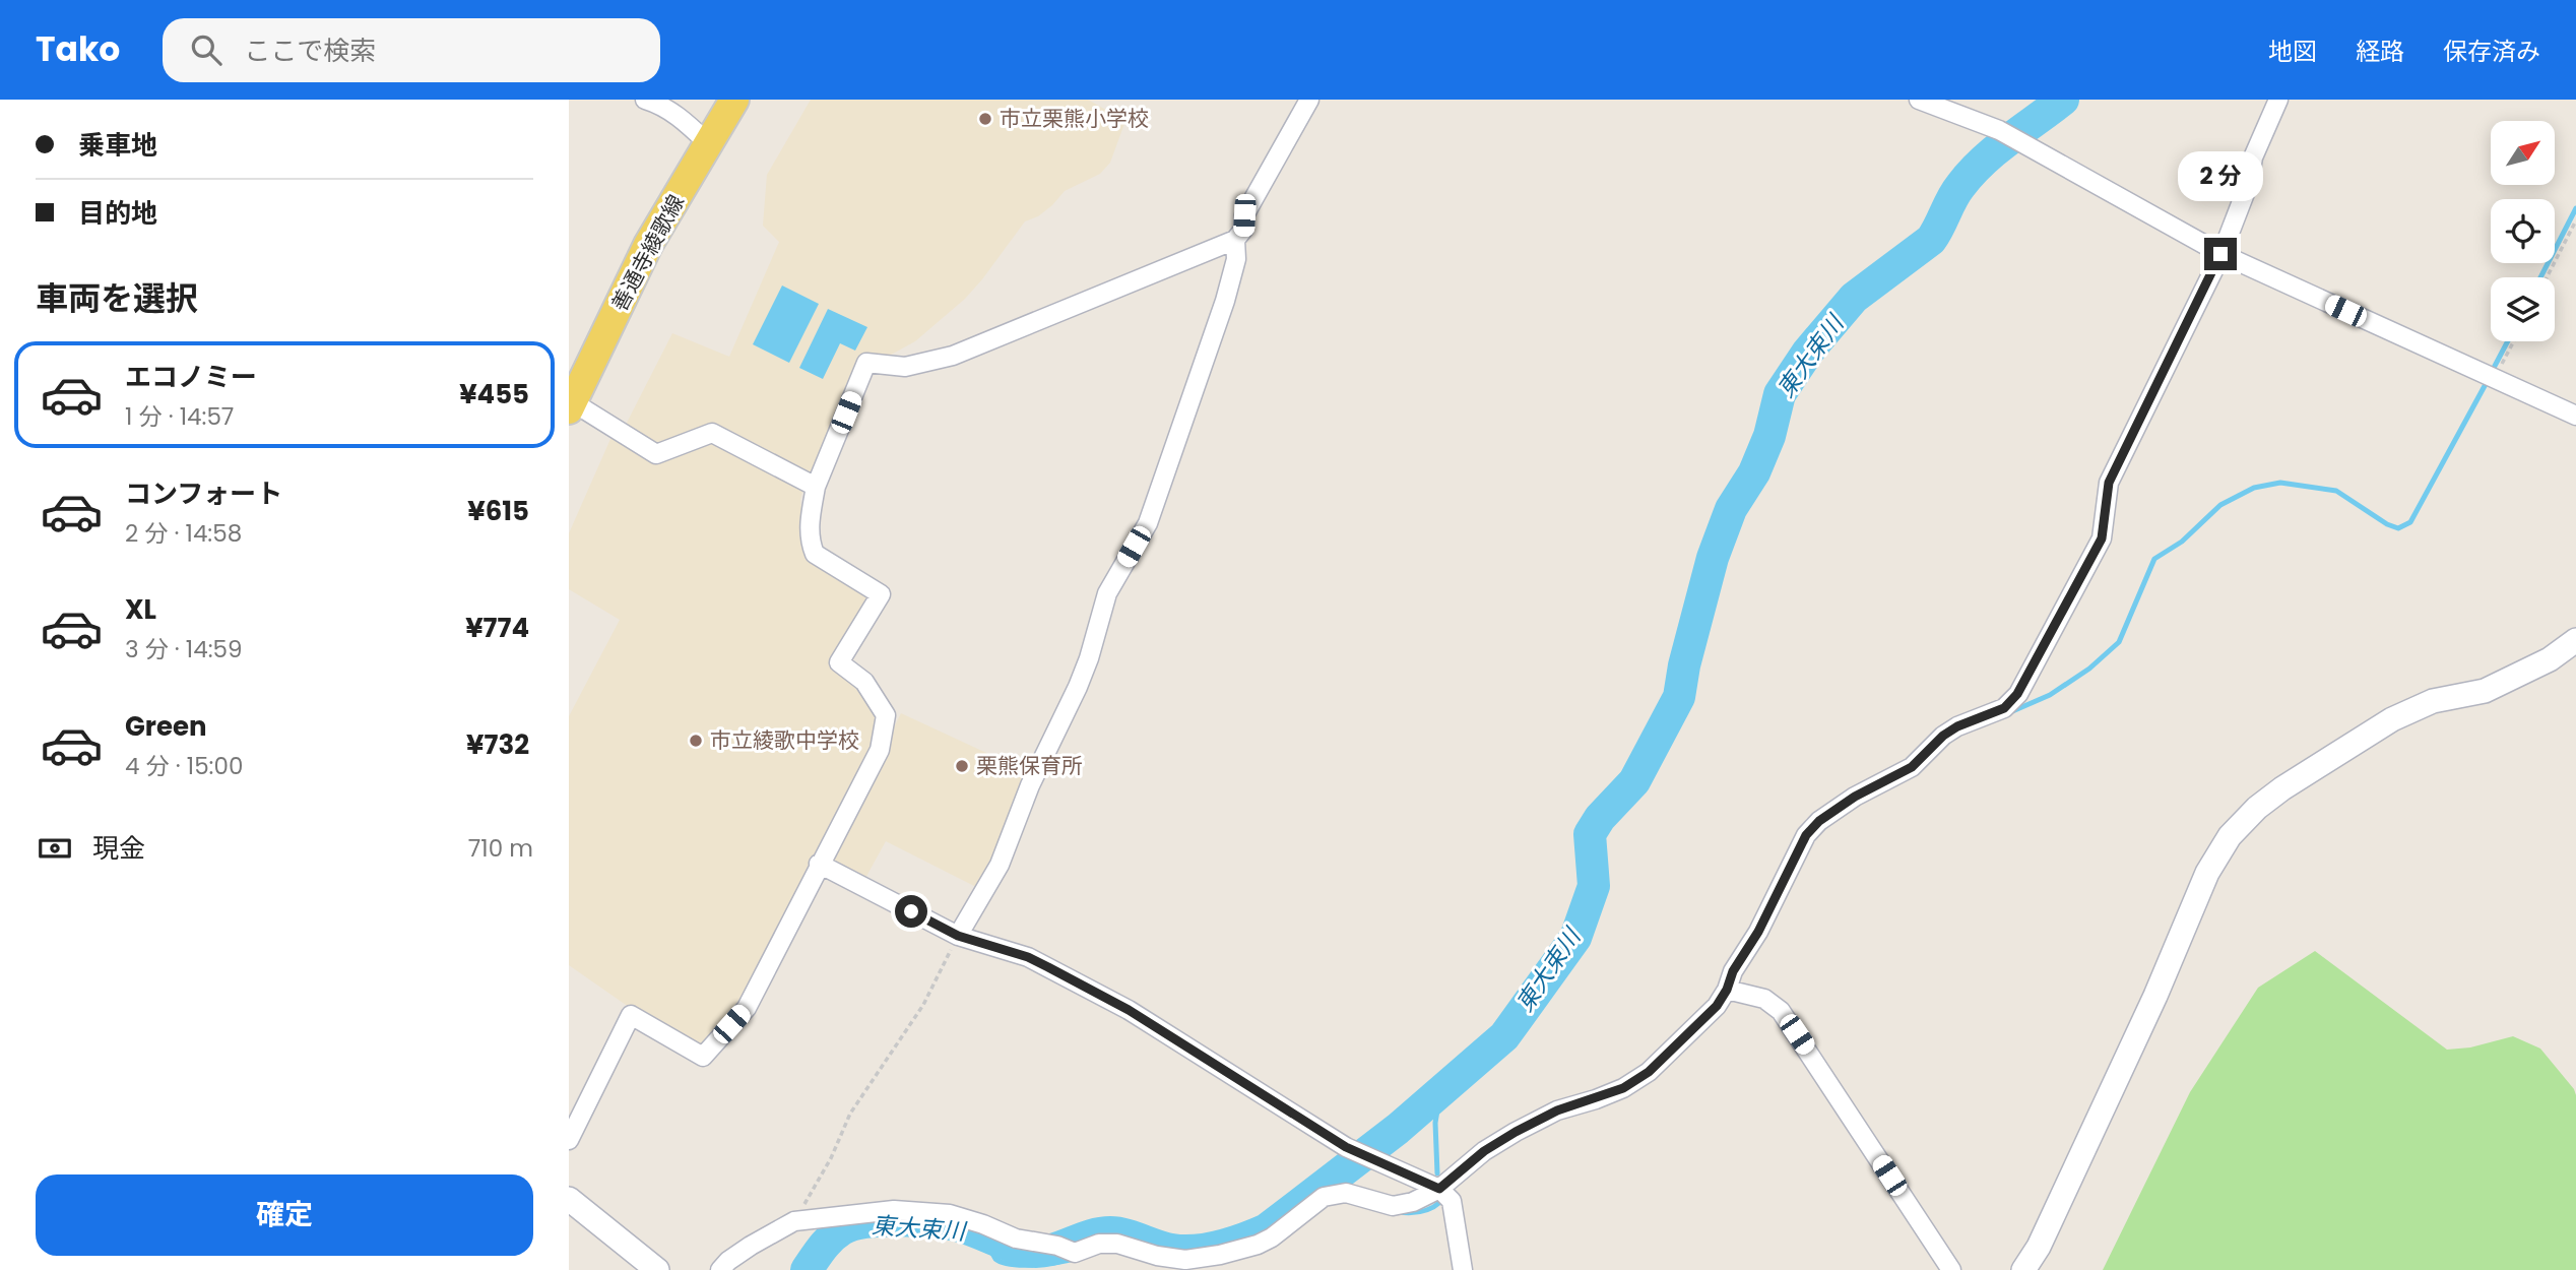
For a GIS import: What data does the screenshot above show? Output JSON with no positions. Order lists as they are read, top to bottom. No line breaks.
{"streets":{"main road":["善通寺綾歌線"]},"water":["東大束川"],"places":["市立栗熊小学校","市立綾歌中学校","栗熊保育所"],"north":"top right","page":{"header":"Tako","search":"ここで検索","nav":["地図","経路","保存済み"],"banner":["乗車地","目的地"],"bubble":"2 分","heading":"車両を選択","list":[{"name":"エコノミー","note":"1 分 · 14:57","value":"¥455"},{"name":"コンフォート","note":"2 分 · 14:58","value":"¥615"},{"name":"XL","note":"3 分 · 14:59","value":"¥774"},{"name":"Green","note":"4 分 · 15:00","value":"¥732"}],"pay":["現金","710 m"],"buttons":"確定"}}
